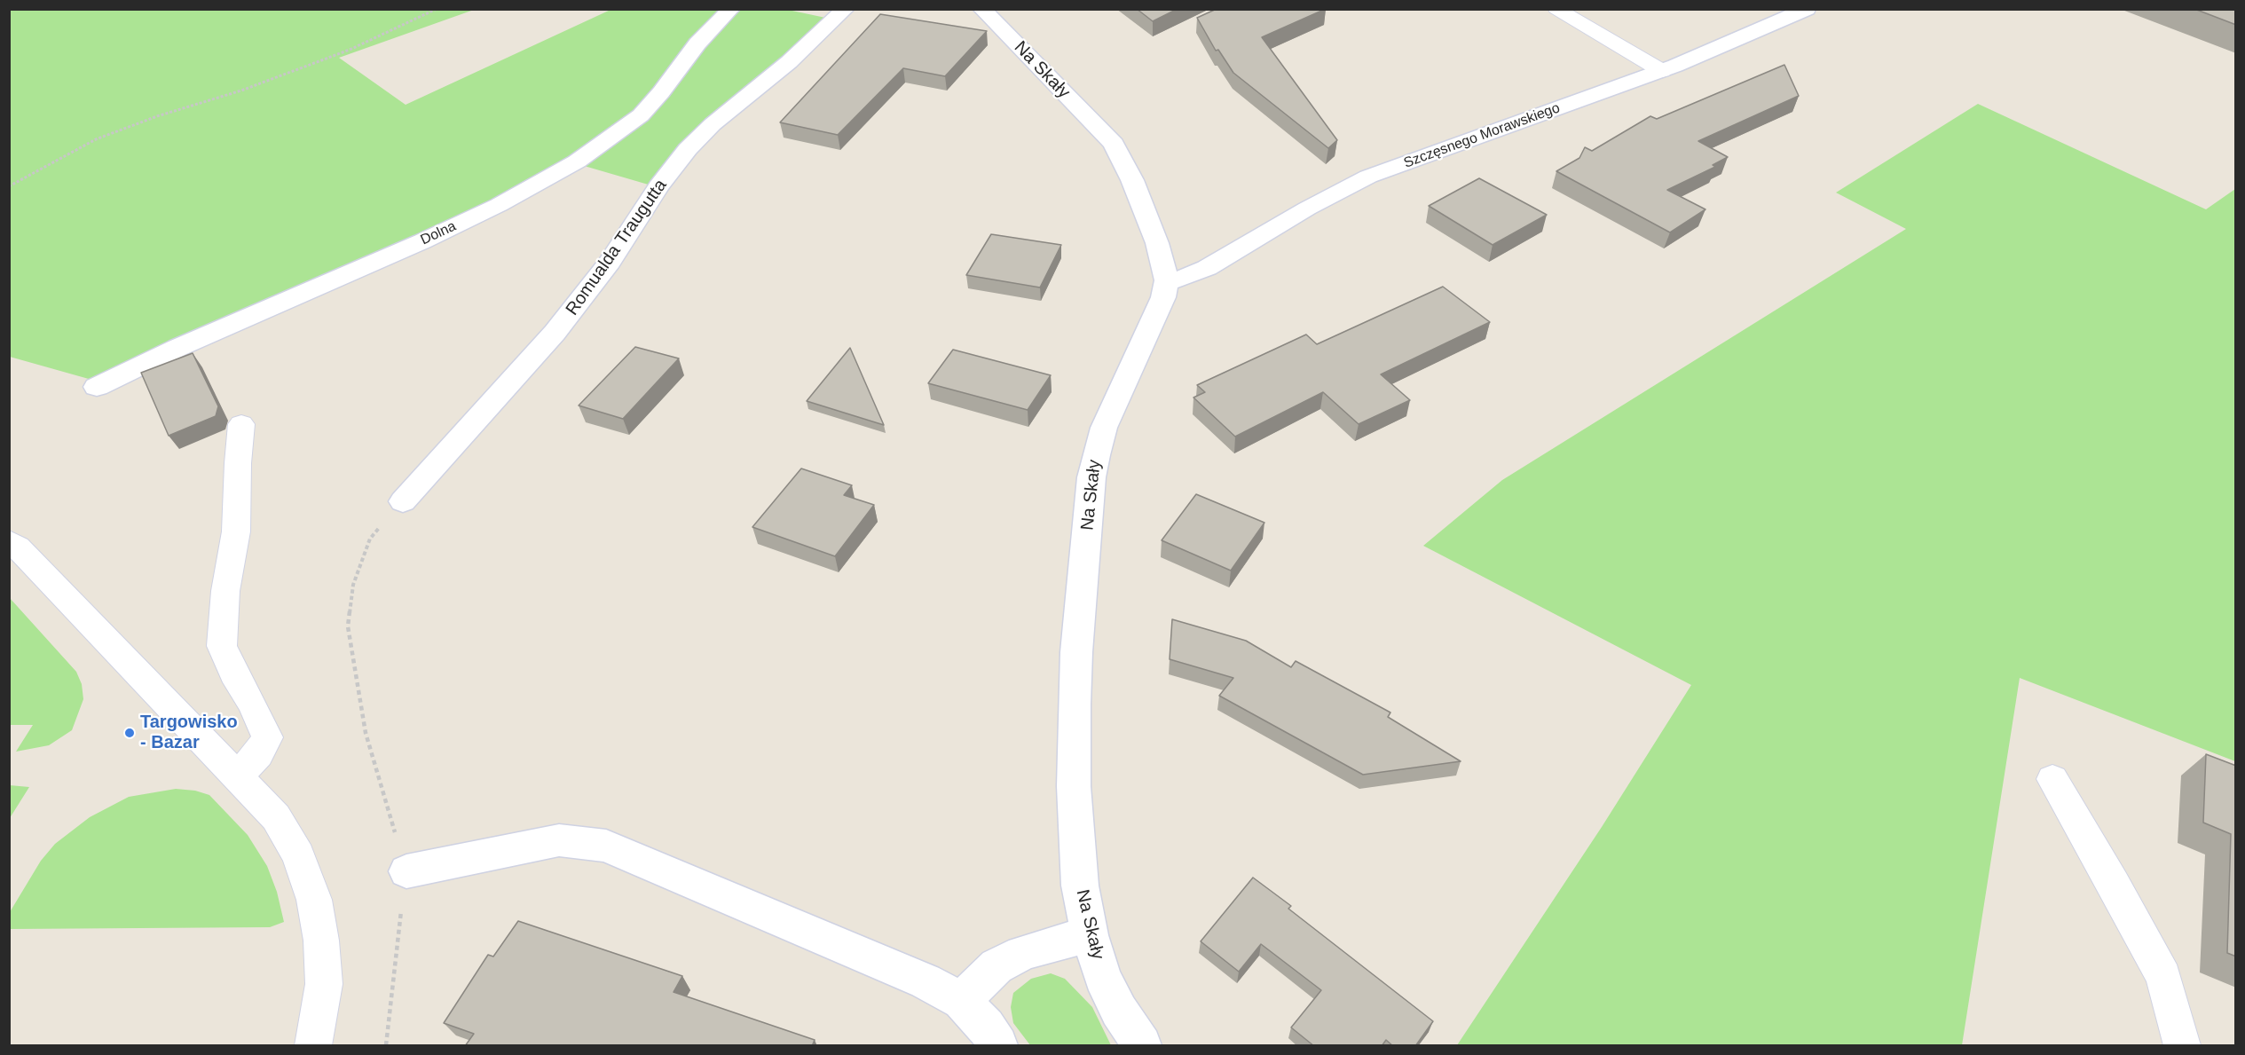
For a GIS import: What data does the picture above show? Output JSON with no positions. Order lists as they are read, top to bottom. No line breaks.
{"streets":{"street":["Na Skały","Szczęsnego Morawskiego","Dolna","Romualda Traugutta"]},"crossings":[["Na Skały","Szczęsnego Morawskiego"]],"places":["Targowisko - Bazar"]}
